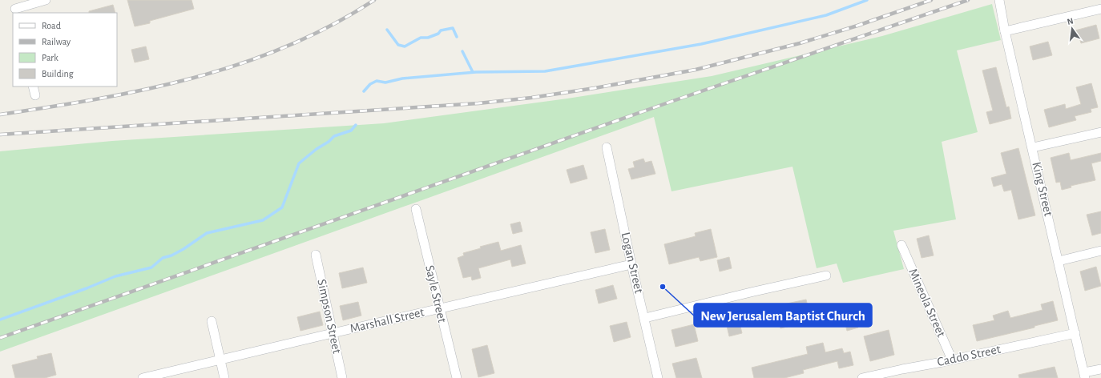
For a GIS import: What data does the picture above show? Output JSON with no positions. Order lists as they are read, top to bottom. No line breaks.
{"streets":{"street":["King Street","Logan Street","Sayle Street","Mineola Street","Simpson Street","Marshall Street","Caddo Street"]},"crossings":[["King Street","Caddo Street"],["Logan Street","Marshall Street"],["Sayle Street","Marshall Street"],["Mineola Street","Caddo Street"],["Simpson Street","Marshall Street"]],"places":["New Jerusalem Baptist Church"],"legend":["Road","Railway","Park","Building"],"north":"top"}
